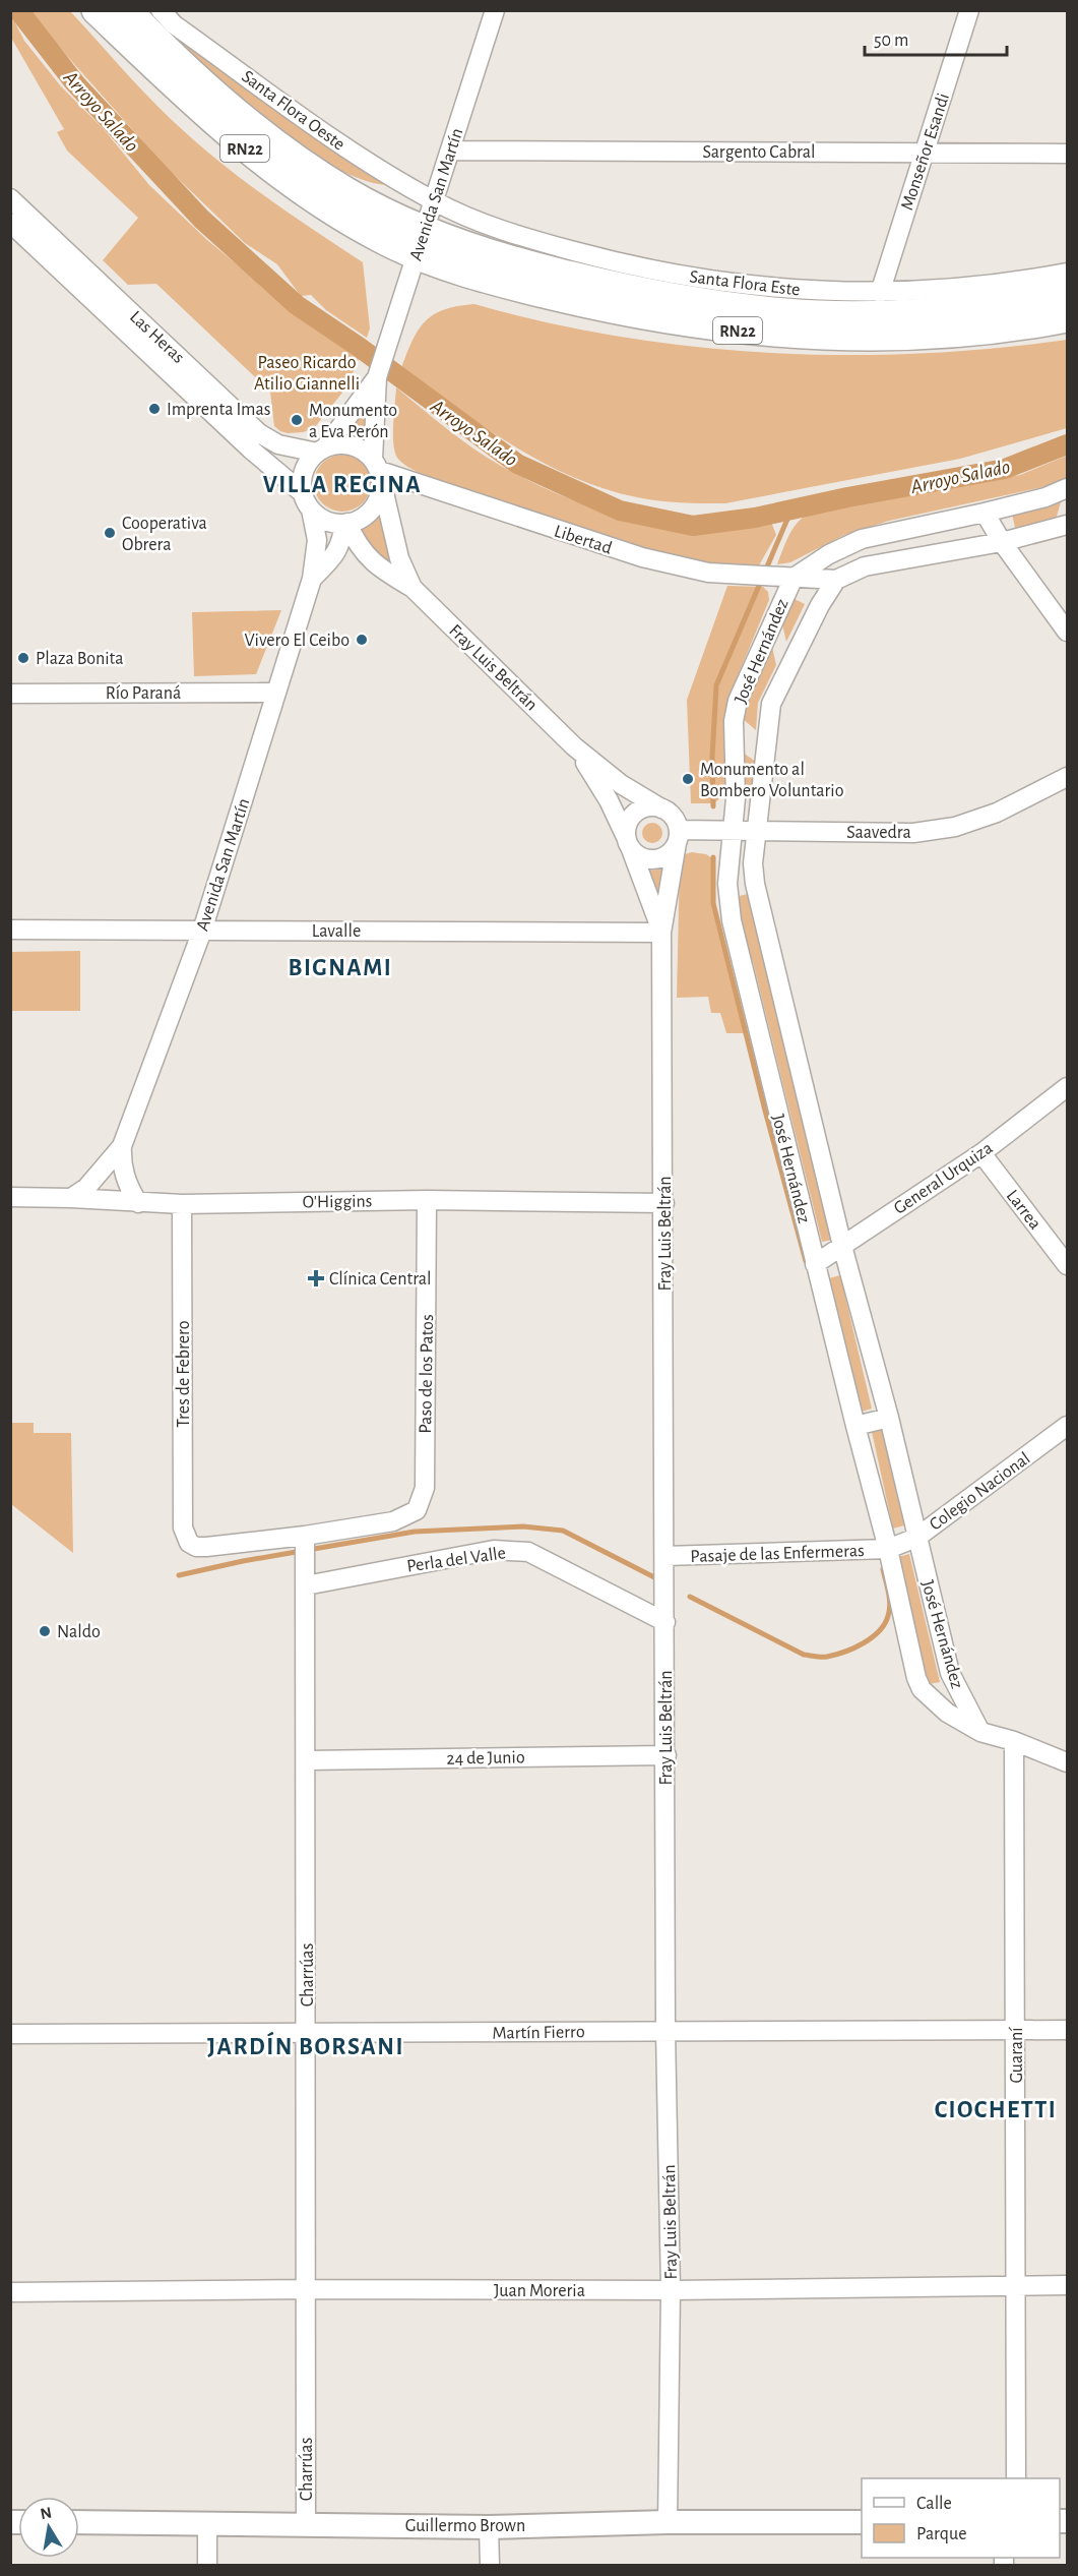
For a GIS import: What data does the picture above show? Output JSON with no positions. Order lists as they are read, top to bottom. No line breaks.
{"streets":{"highway":["RN22"],"main road":["Guillermo Brown"],"street":["Santa Flora Oeste","Sargento Cabral","Monseñor Esandi","Avenida San Martín","Santa Flora Este","Las Heras","Libertad","José Hernández","Fray Luis Beltrán","Río Paraná","Saavedra","Lavalle","General Urquiza","O'Higgins","Larrea","Tres de Febrero","Paso de los Patos","Colegio Nacional","Pasaje de las Enfermeras","Perla del Valle","24 de Junio","Charrúas","Martín Fierro","Guaraní","Juan Moreria"]},"crossings":[["Santa Flora Oeste","Avenida San Martín"],["Santa Flora Oeste","Santa Flora Este"],["RN22","Avenida San Martín"],["Sargento Cabral","Monseñor Esandi"],["Sargento Cabral","Avenida San Martín"],["Monseñor Esandi","Santa Flora Este"],["Avenida San Martín","Santa Flora Este"],["Avenida San Martín","Las Heras"],["Avenida San Martín","Libertad"],["Avenida San Martín","Fray Luis Beltrán"],["Avenida San Martín","Río Paraná"],["Avenida San Martín","Lavalle"],["Avenida San Martín","O'Higgins"],["Las Heras","Libertad"],["Las Heras","Fray Luis Beltrán"],["Libertad","José Hernández"],["Libertad","Fray Luis Beltrán"],["José Hernández","Saavedra"],["José Hernández","General Urquiza"],["José Hernández","Colegio Nacional"],["José Hernández","Pasaje de las Enfermeras"],["José Hernández","Guaraní"],["Fray Luis Beltrán","Saavedra"],["Fray Luis Beltrán","Lavalle"],["Fray Luis Beltrán","O'Higgins"],["Fray Luis Beltrán","Pasaje de las Enfermeras"],["Fray Luis Beltrán","Perla del Valle"],["Fray Luis Beltrán","24 de Junio"],["Fray Luis Beltrán","Martín Fierro"],["Fray Luis Beltrán","Juan Moreria"],["Fray Luis Beltrán","Guillermo Brown"],["General Urquiza","Larrea"],["O'Higgins","Tres de Febrero"],["O'Higgins","Paso de los Patos"],["Tres de Febrero","Paso de los Patos"],["Tres de Febrero","Charrúas"],["Paso de los Patos","Charrúas"],["Colegio Nacional","Pasaje de las Enfermeras"],["Perla del Valle","Charrúas"],["24 de Junio","Charrúas"],["Charrúas","Martín Fierro"],["Charrúas","Juan Moreria"],["Charrúas","Guillermo Brown"],["Martín Fierro","Guaraní"],["Guaraní","Juan Moreria"]],"districts":["VILLA REGINA","BIGNAMI","JARDÍN BORSANI","CIOCHETTI"],"water":["Arroyo Salado"],"parks":["Paseo Ricardo Atilio Giannelli"],"places":{"other":["Imprenta Imas","Monumento a Eva Perón","Cooperativa Obrera","Vivero El Ceibo","Plaza Bonita","Monumento al Bombero Voluntario","Naldo"],"health":["Clínica Central"]},"legend":["Calle","Parque"],"scale_bar":"50 m","north":"top"}
